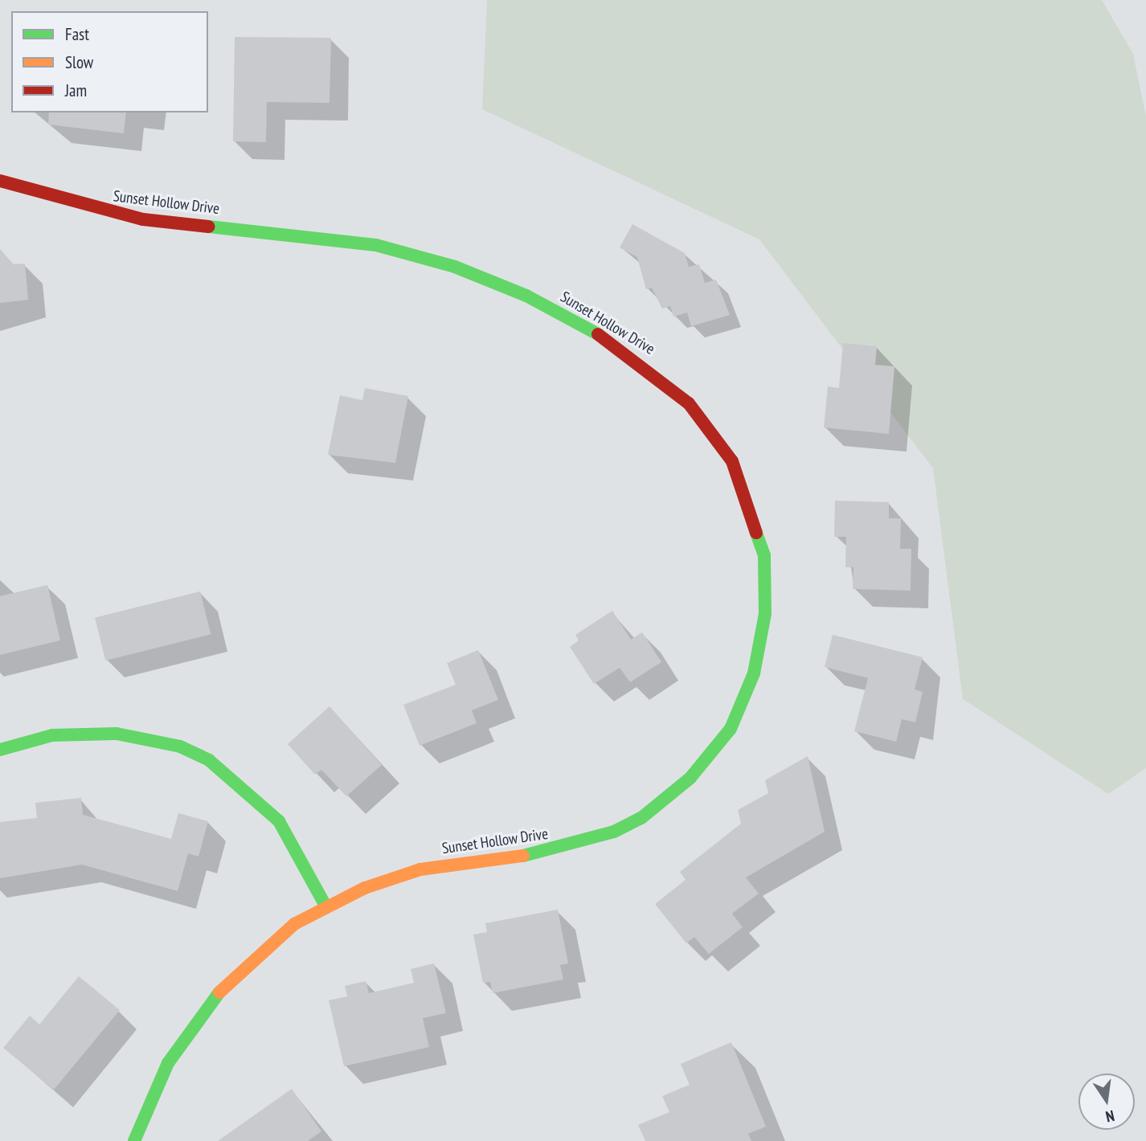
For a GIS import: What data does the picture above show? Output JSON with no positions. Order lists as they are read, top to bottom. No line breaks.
{"streets":{"street":["Sunset Hollow Drive"]},"legend":["Fast","Slow","Jam"],"north":"bottom"}
